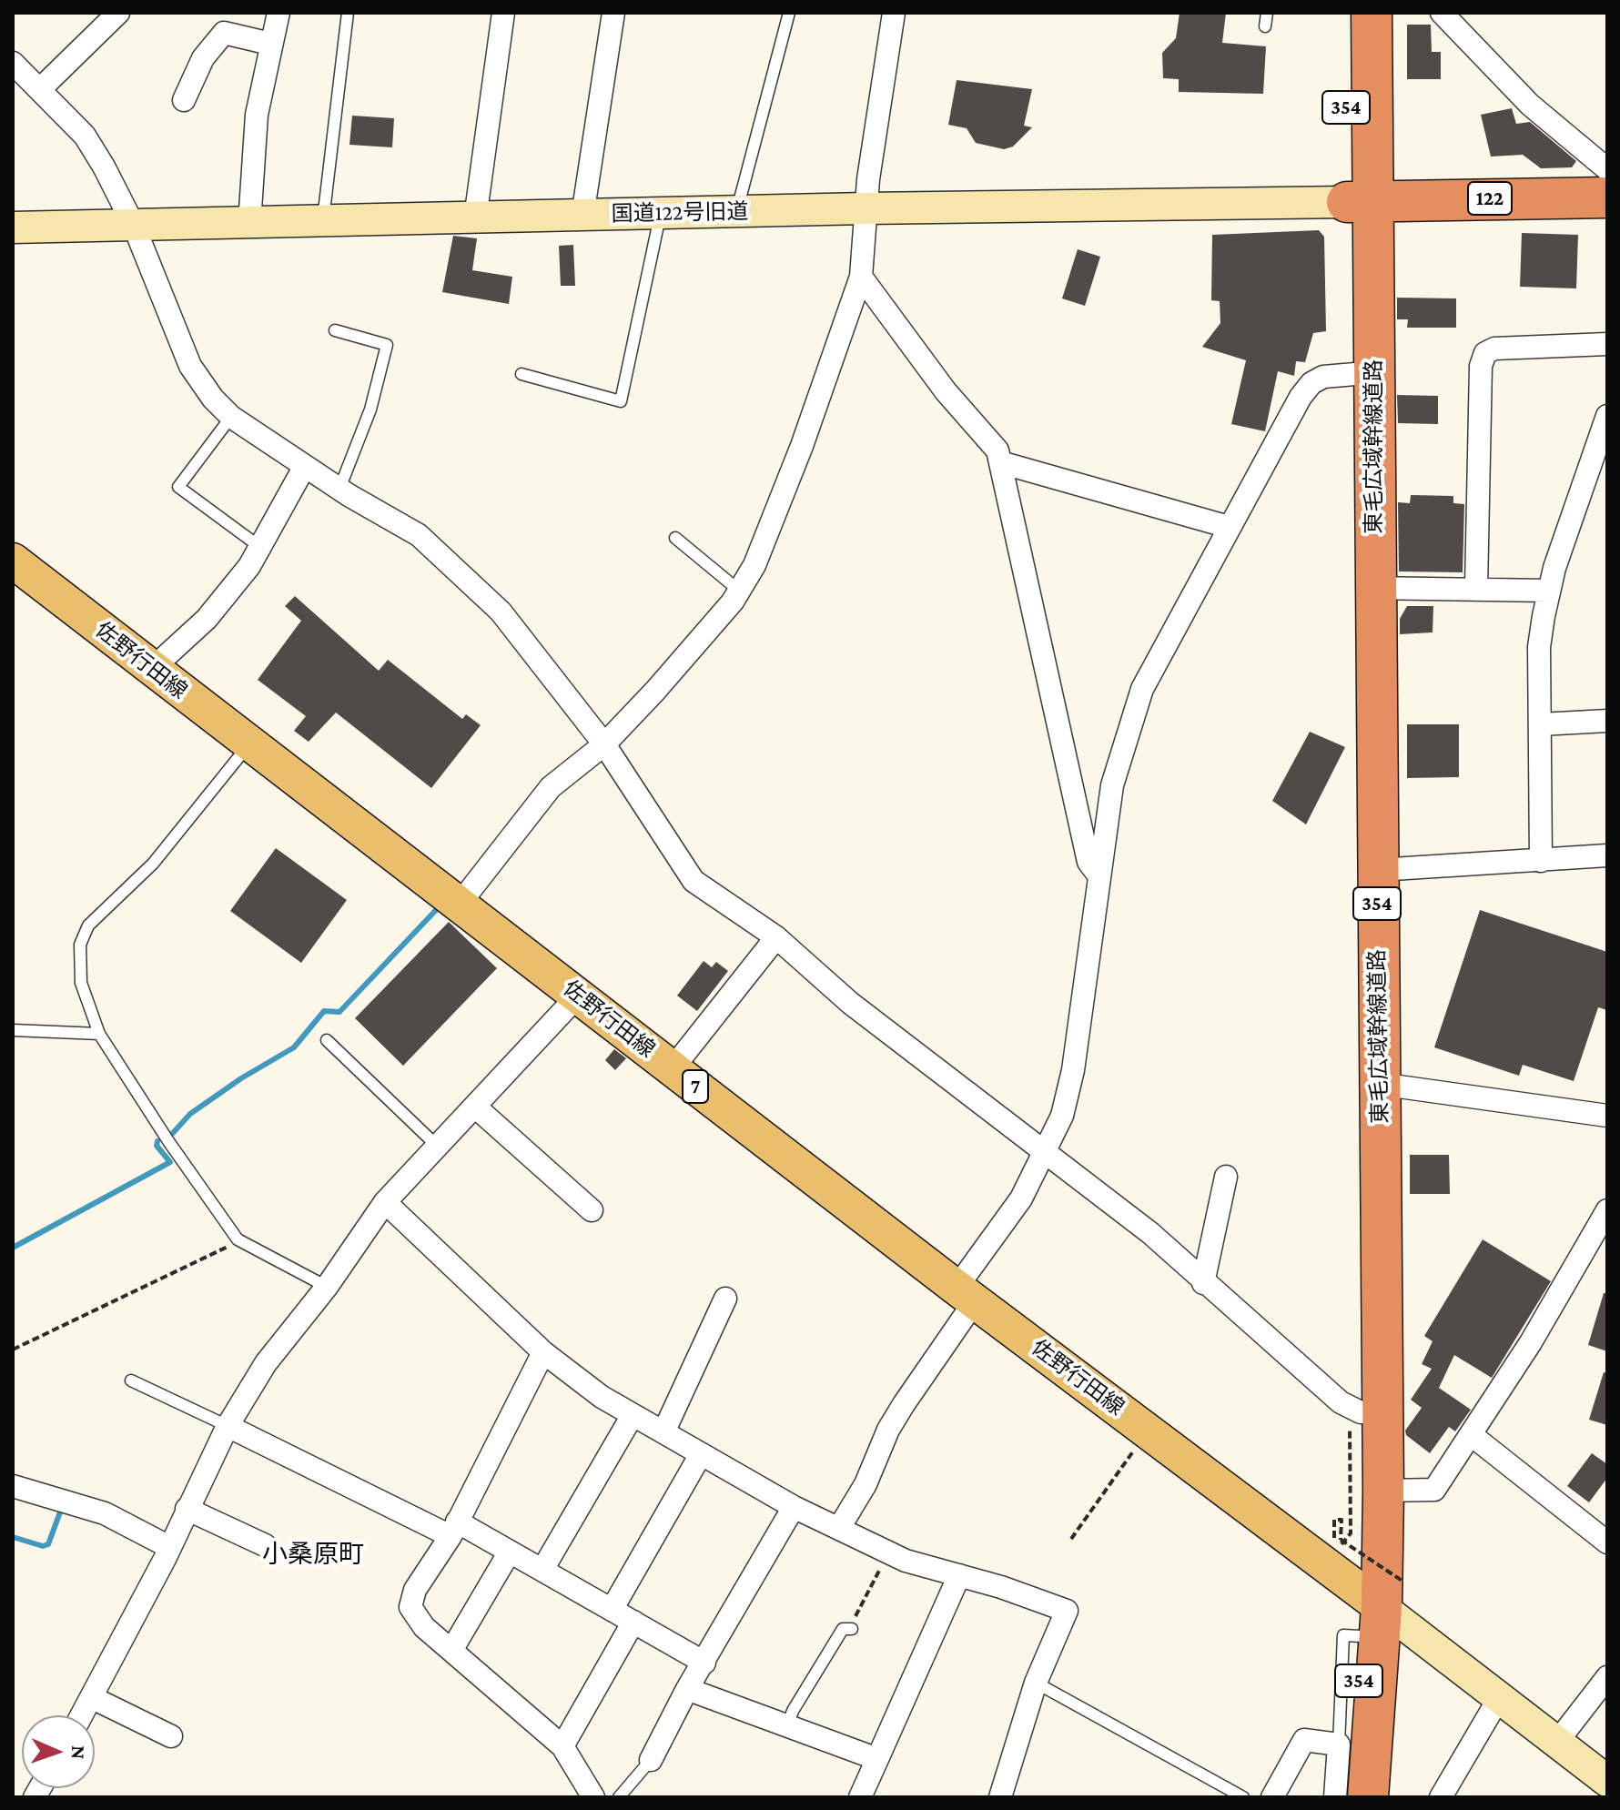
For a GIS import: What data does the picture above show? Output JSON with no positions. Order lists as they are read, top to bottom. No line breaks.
{"streets":{"highway":["354","122","東毛広域幹線道路"],"main road":["佐野行田線","7"],"street":["国道122号旧道"]},"crossings":[["122","国道122号旧道"],["122","東毛広域幹線道路"],["国道122号旧道","東毛広域幹線道路"],["東毛広域幹線道路","佐野行田線"]],"districts":["小桑原町"],"north":"right"}
